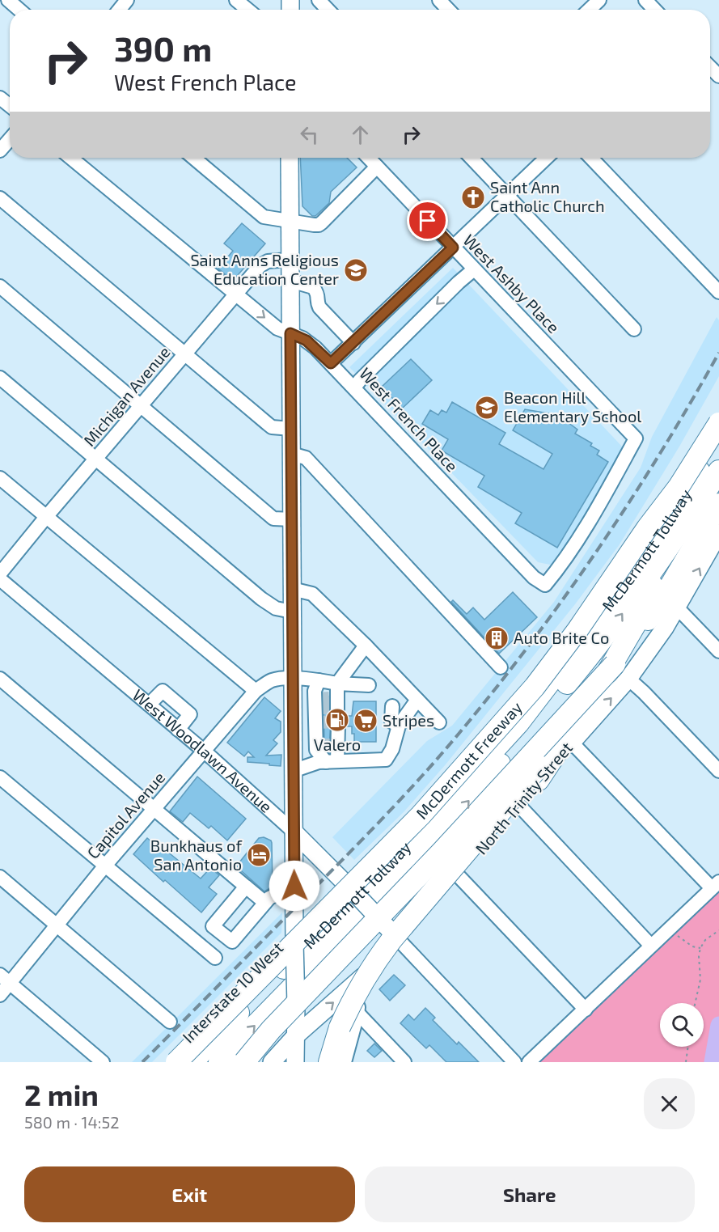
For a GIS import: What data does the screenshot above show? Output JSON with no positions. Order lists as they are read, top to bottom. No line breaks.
{"streets":{"highway":["McDermott Tollway","McDermott Freeway"],"main road":["West Woodlawn Avenue","North Trinity Street","Interstate 10 West"],"street":["West Ashby Place","Michigan Avenue","West French Place","Capitol Avenue"]},"crossings":[["West Ashby Place","West French Place"],["Michigan Avenue","West French Place"],["West Woodlawn Avenue","North Trinity Street"],["West Woodlawn Avenue","Capitol Avenue"],["West Woodlawn Avenue","Interstate 10 West"]],"one_way":["North Trinity Street"],"places":{"church":["Saint Ann Catholic Church"],"school or university":["Saint Anns Religious Education Center","Beacon Hill Elementary School"],"building":["Auto Brite Co"],"fuel station":["Valero"],"supermarket":["Stripes"],"hotel":["Bunkhaus of San Antonio"]},"page":{"turn":["390 m","West French Place"],"heading":["2 min","580 m · 14:52"],"buttons":["Exit","Share"]}}
